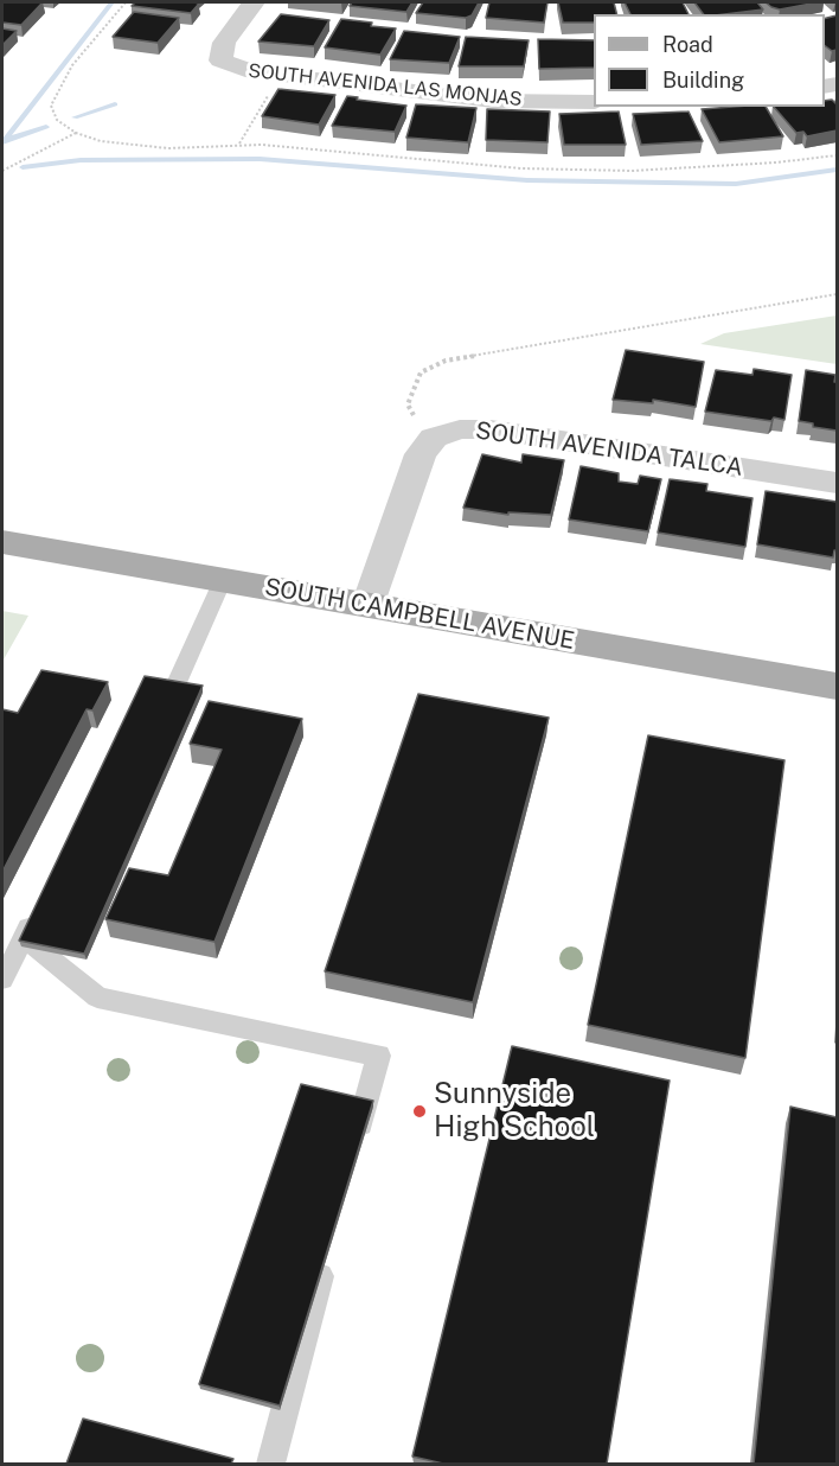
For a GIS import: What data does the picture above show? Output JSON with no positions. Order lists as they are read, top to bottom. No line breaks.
{"streets":{"main road":["SOUTH CAMPBELL AVENUE"],"street":["SOUTH AVENIDA LAS MONJAS","SOUTH AVENIDA TALCA"]},"places":["Sunnyside High School"],"legend":["Road","Building"]}
